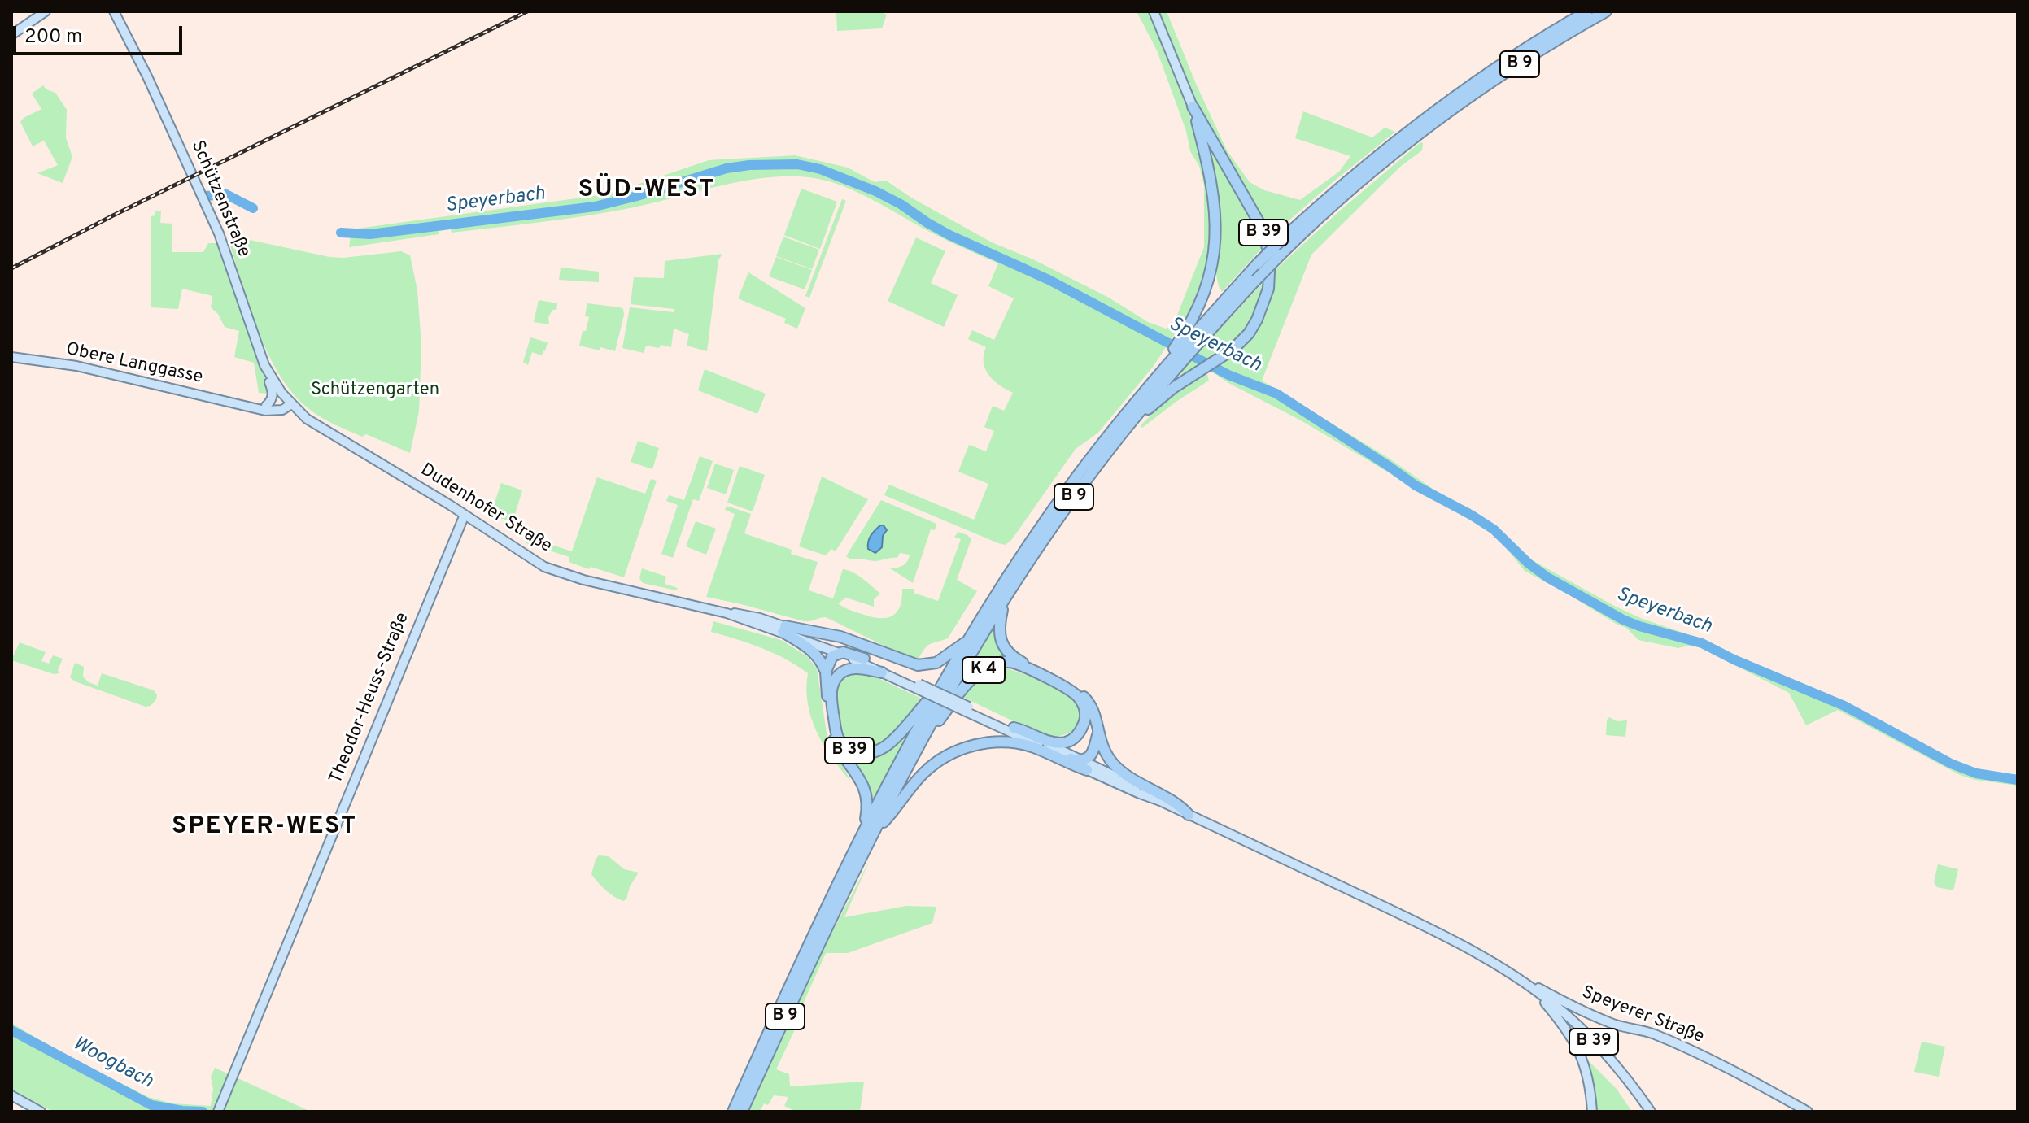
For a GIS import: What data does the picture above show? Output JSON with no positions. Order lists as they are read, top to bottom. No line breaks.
{"streets":{"highway":["B 9","B 39","K 4"],"main road":["Schützenstraße","Obere Langgasse","Dudenhofer Straße","Theodor-Heuss-Straße","Speyerer Straße"]},"crossings":[["B 9","B 39"],["B 9","K 4"],["Schützenstraße","Obere Langgasse"],["Schützenstraße","Dudenhofer Straße"],["Schützenstraße","K 4"],["B 39","Dudenhofer Straße"],["B 39","K 4"],["B 39","Speyerer Straße"],["Obere Langgasse","Dudenhofer Straße"],["Obere Langgasse","K 4"],["Dudenhofer Straße","K 4"],["Dudenhofer Straße","Theodor-Heuss-Straße"]],"districts":["SÜD-WEST","SPEYER-WEST"],"water":["Speyerbach","Woogbach"],"parks":["Schützengarten"],"scale_bar":"200 m"}
